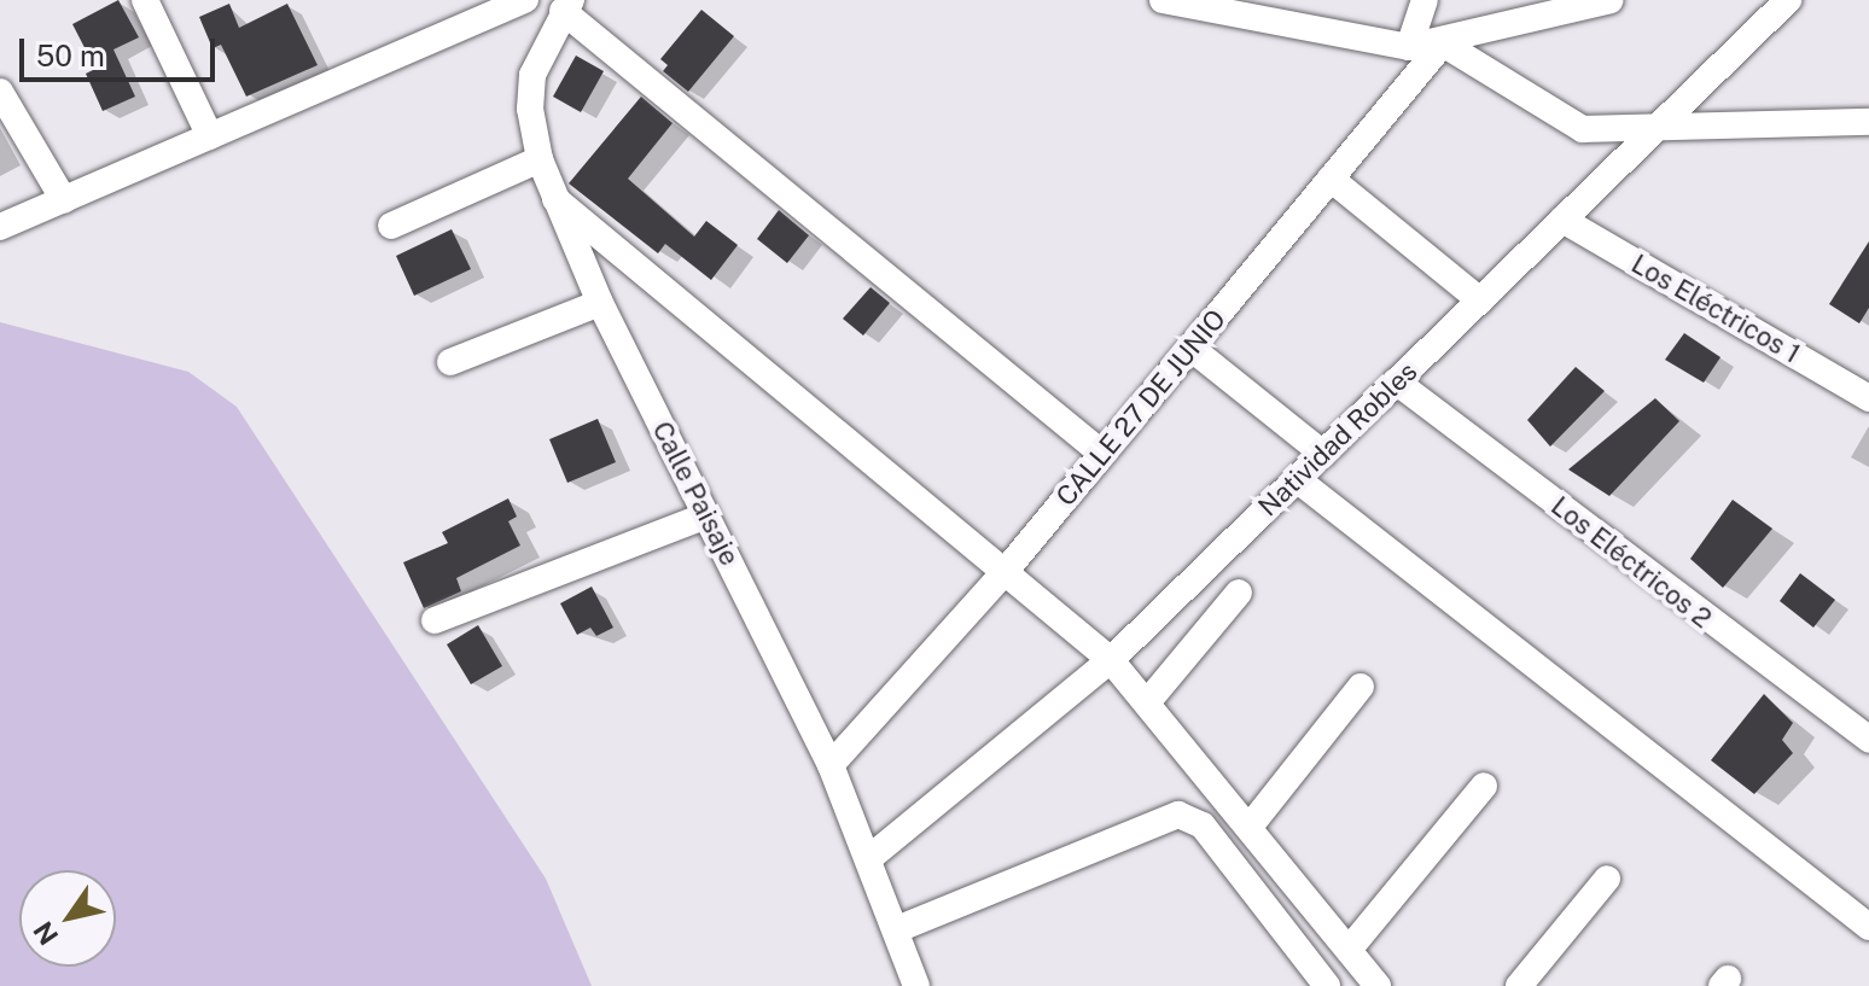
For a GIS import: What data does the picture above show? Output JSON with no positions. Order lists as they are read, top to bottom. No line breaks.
{"streets":{"street":["Los Eléctricos 1","CALLE 27 DE JUNIO","Natividad Robles","Calle Paisaje","Los Eléctricos 2"]},"crossings":[["Los Eléctricos 1","Natividad Robles"],["CALLE 27 DE JUNIO","Calle Paisaje"],["Natividad Robles","Calle Paisaje"],["Natividad Robles","Los Eléctricos 2"]],"scale_bar":"50 m","north":"bottom left"}
